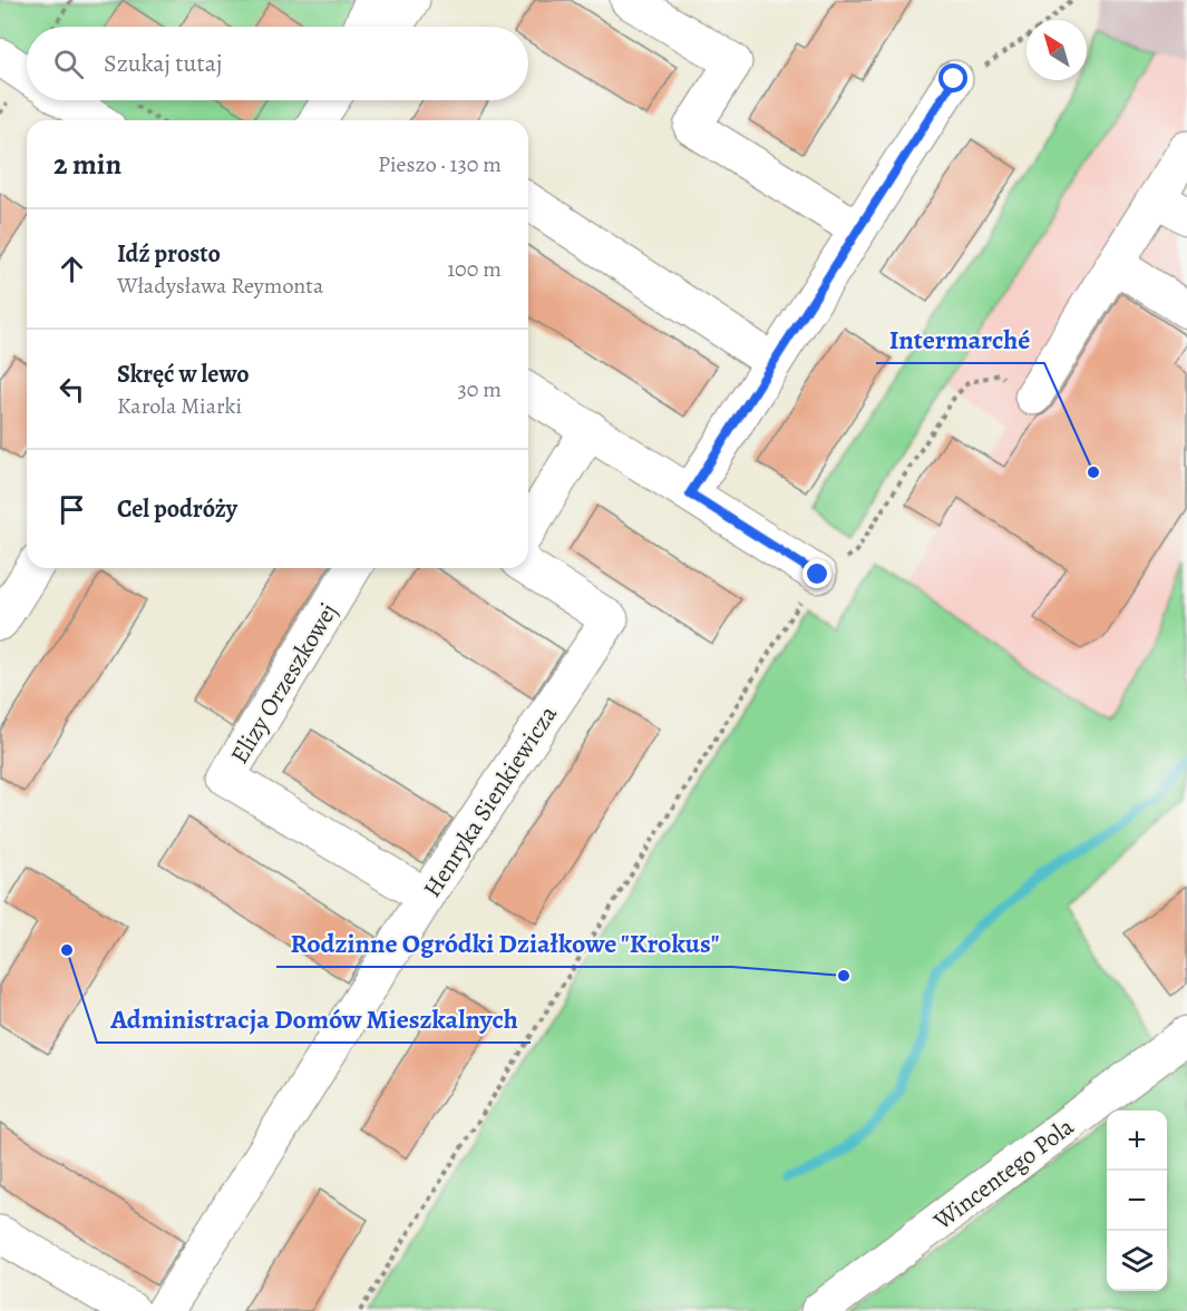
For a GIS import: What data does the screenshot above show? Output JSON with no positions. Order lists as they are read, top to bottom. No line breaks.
{"streets":{"street":["Elizy Orzeszkowej","Henryka Sienkiewicza","Wincentego Pola"]},"crossings":[["Elizy Orzeszkowej","Henryka Sienkiewicza"]],"places":["Intermarché","Administracja Domów Mieszkalnych","Rodzinne Ogródki Działkowe \"Krokus\""],"north":"top left","page":{"search":"Szukaj tutaj","heading":["2 min","Pieszo · 130 m"],"list":[["Idź prosto","Władysława Reymonta","100 m"],["Skręć w lewo","Karola Miarki","30 m"],"Cel podróży"],"map_buttons":["+","−"]}}
